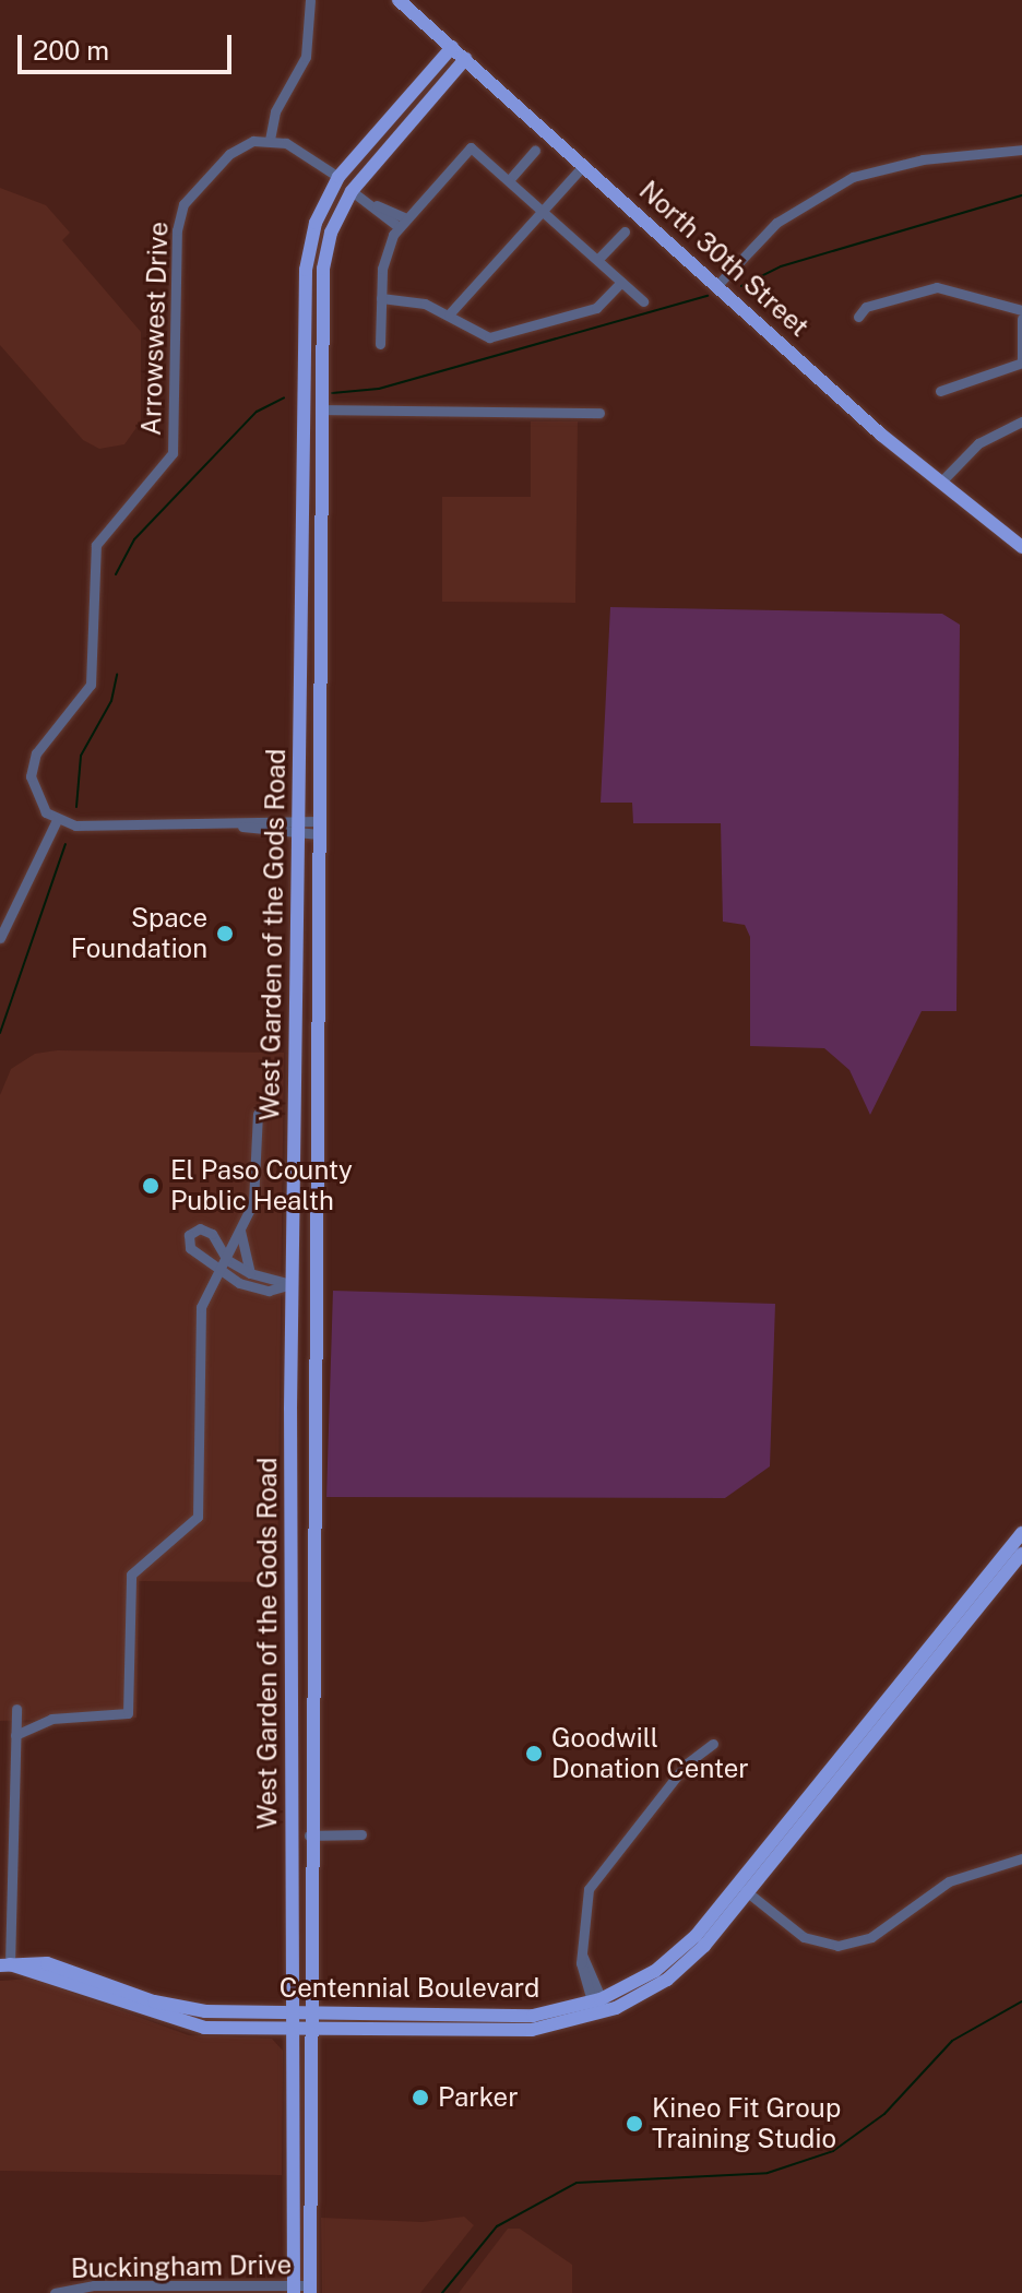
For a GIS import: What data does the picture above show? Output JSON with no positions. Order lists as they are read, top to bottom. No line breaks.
{"streets":{"main road":["North 30th Street","West Garden of the Gods Road","Centennial Boulevard"],"street":["Arrowswest Drive","Buckingham Drive"]},"crossings":[["North 30th Street","West Garden of the Gods Road"],["West Garden of the Gods Road","Centennial Boulevard"],["West Garden of the Gods Road","Buckingham Drive"]],"places":["Space Foundation","El Paso County Public Health","Goodwill Donation Center","Parker","Kineo Fit Group Training Studio"],"scale_bar":"200 m"}
